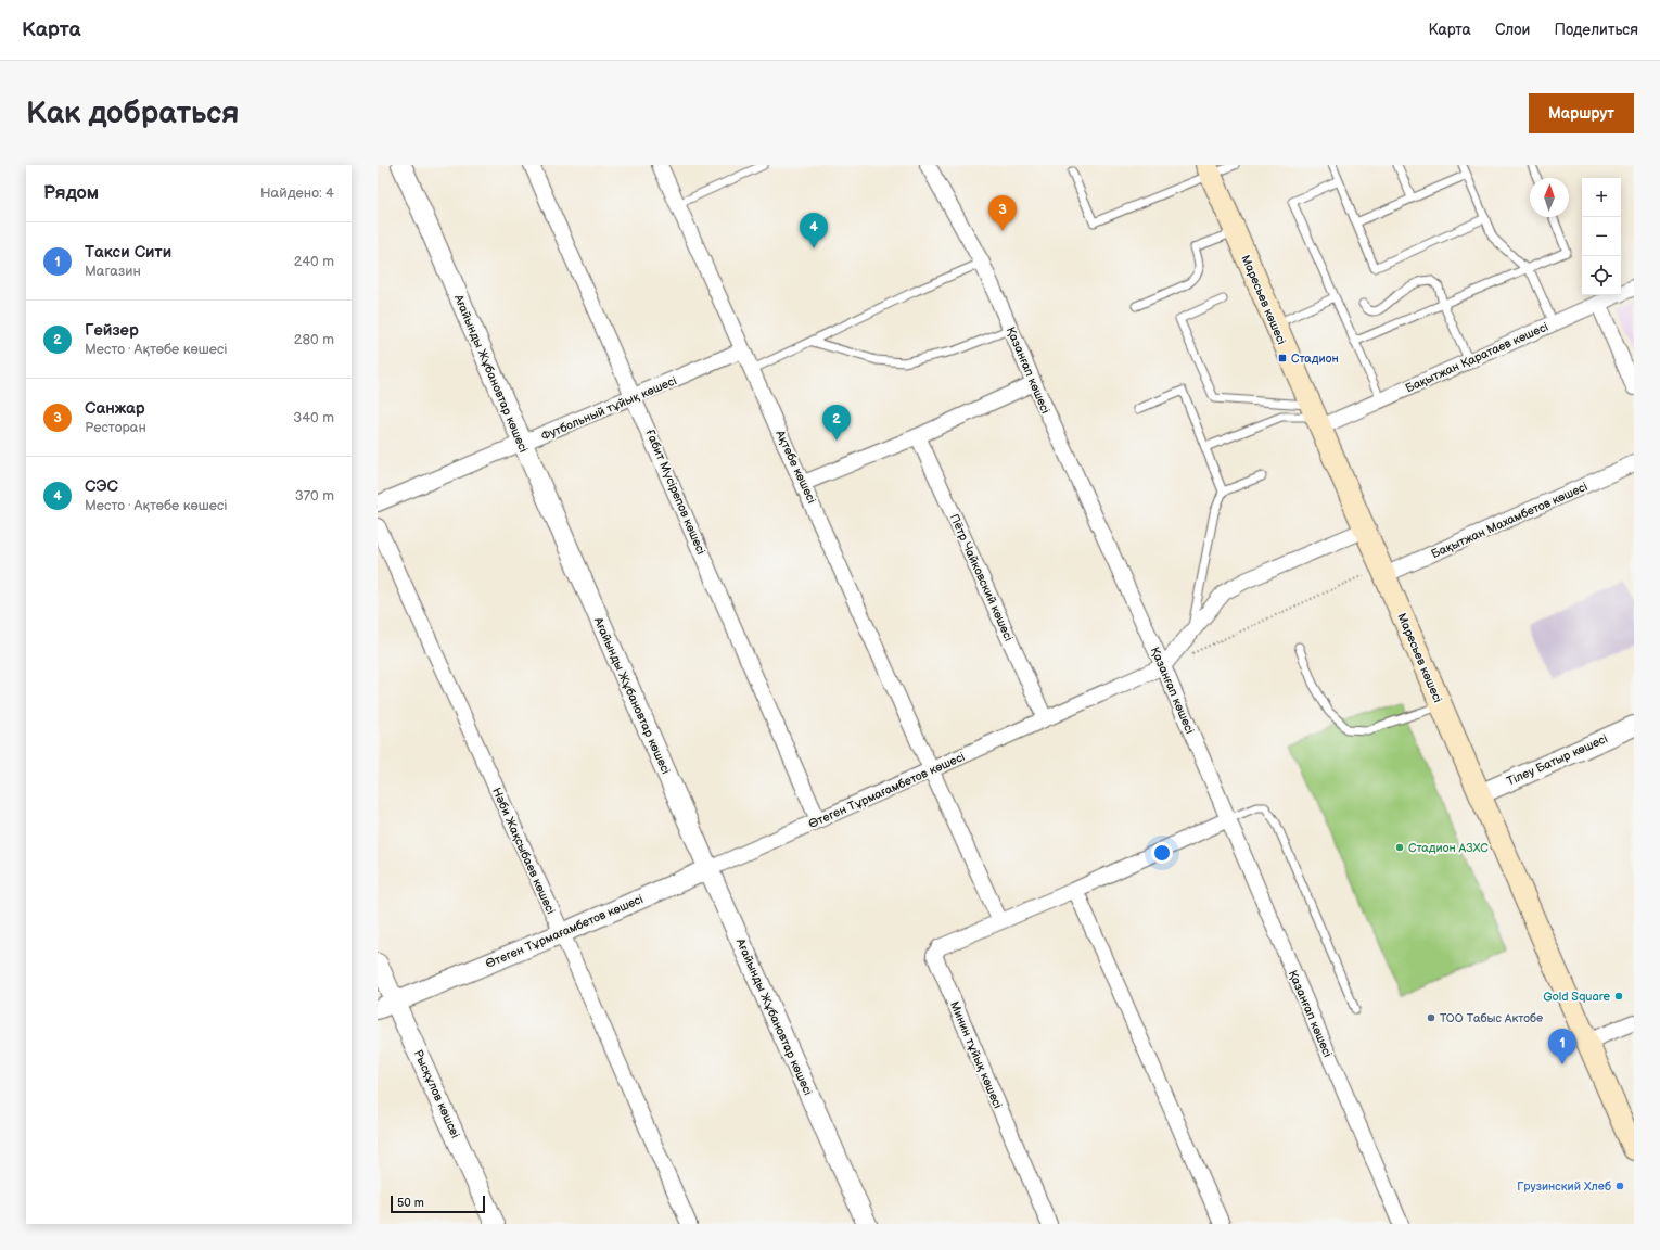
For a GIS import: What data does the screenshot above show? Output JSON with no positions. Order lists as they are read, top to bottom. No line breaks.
{"streets":{"main road":["Маресьев көшесі"],"street":["Бақытжан Қаратаев көшесі","Қазанғап көшесі","Ағайынды Жұбановтар көшесі","Футбольный тұйық көшесі","Ақтөбе көшесі","Ғабит Мүсірепов көшесі","Бақытжан Махамбетов көшесі","Пётр Чайковский көшесі","Тілеу Батыр көшесі","Өтеген Тұрмағамбетов көшесі","Нәби Жақсыбаев көшесі","Минин тұйық көшесі","Рысқұлов көшсеі"]},"crossings":[["Маресьев көшесі","Бақытжан Қаратаев көшесі"],["Маресьев көшесі","Бақытжан Махамбетов көшесі"],["Маресьев көшесі","Тілеу Батыр көшесі"],["Маресьев көшесі","Өтеген Тұрмағамбетов көшесі"],["Қазанғап көшесі","Өтеген Тұрмағамбетов көшесі"],["Қазанғап көшесі","Минин тұйық көшесі"],["Ағайынды Жұбановтар көшесі","Футбольный тұйық көшесі"],["Ағайынды Жұбановтар көшесі","Өтеген Тұрмағамбетов көшесі"],["Футбольный тұйық көшесі","Ақтөбе көшесі"],["Футбольный тұйық көшесі","Ғабит Мүсірепов көшесі"],["Ақтөбе көшесі","Өтеген Тұрмағамбетов көшесі"],["Ғабит Мүсірепов көшесі","Өтеген Тұрмағамбетов көшесі"],["Пётр Чайковский көшесі","Өтеген Тұрмағамбетов көшесі"],["Өтеген Тұрмағамбетов көшесі","Нәби Жақсыбаев көшесі"],["Өтеген Тұрмағамбетов көшесі","Рысқұлов көшсеі"]],"places":{"transit":["Стадион"],"other":["Стадион АЗХС","Gold Square","ТОО Табыс Актобе","Грузинский Хлеб"]},"scale_bar":"50 m","north":"top","page":{"header":"Карта","nav":["Карта","Слои","Поделиться"],"buttons":"Маршрут","title":"Как добраться","heading":["Рядом","Найдено: 4"],"map_buttons":["+","−"],"pins":["3","4","2","1"],"list":[{"mark":"1","name":"Такси Сити","note":"Магазин","value":"240 m"},{"mark":"2","name":"Гейзер","note":"Место · Ақтөбе көшесі","value":"280 m"},{"mark":"3","name":"Санжар","note":"Ресторан","value":"340 m"},{"mark":"4","name":"СЭС","note":"Место · Ақтөбе көшесі","value":"370 m"}],"scale":"50 m"}}
